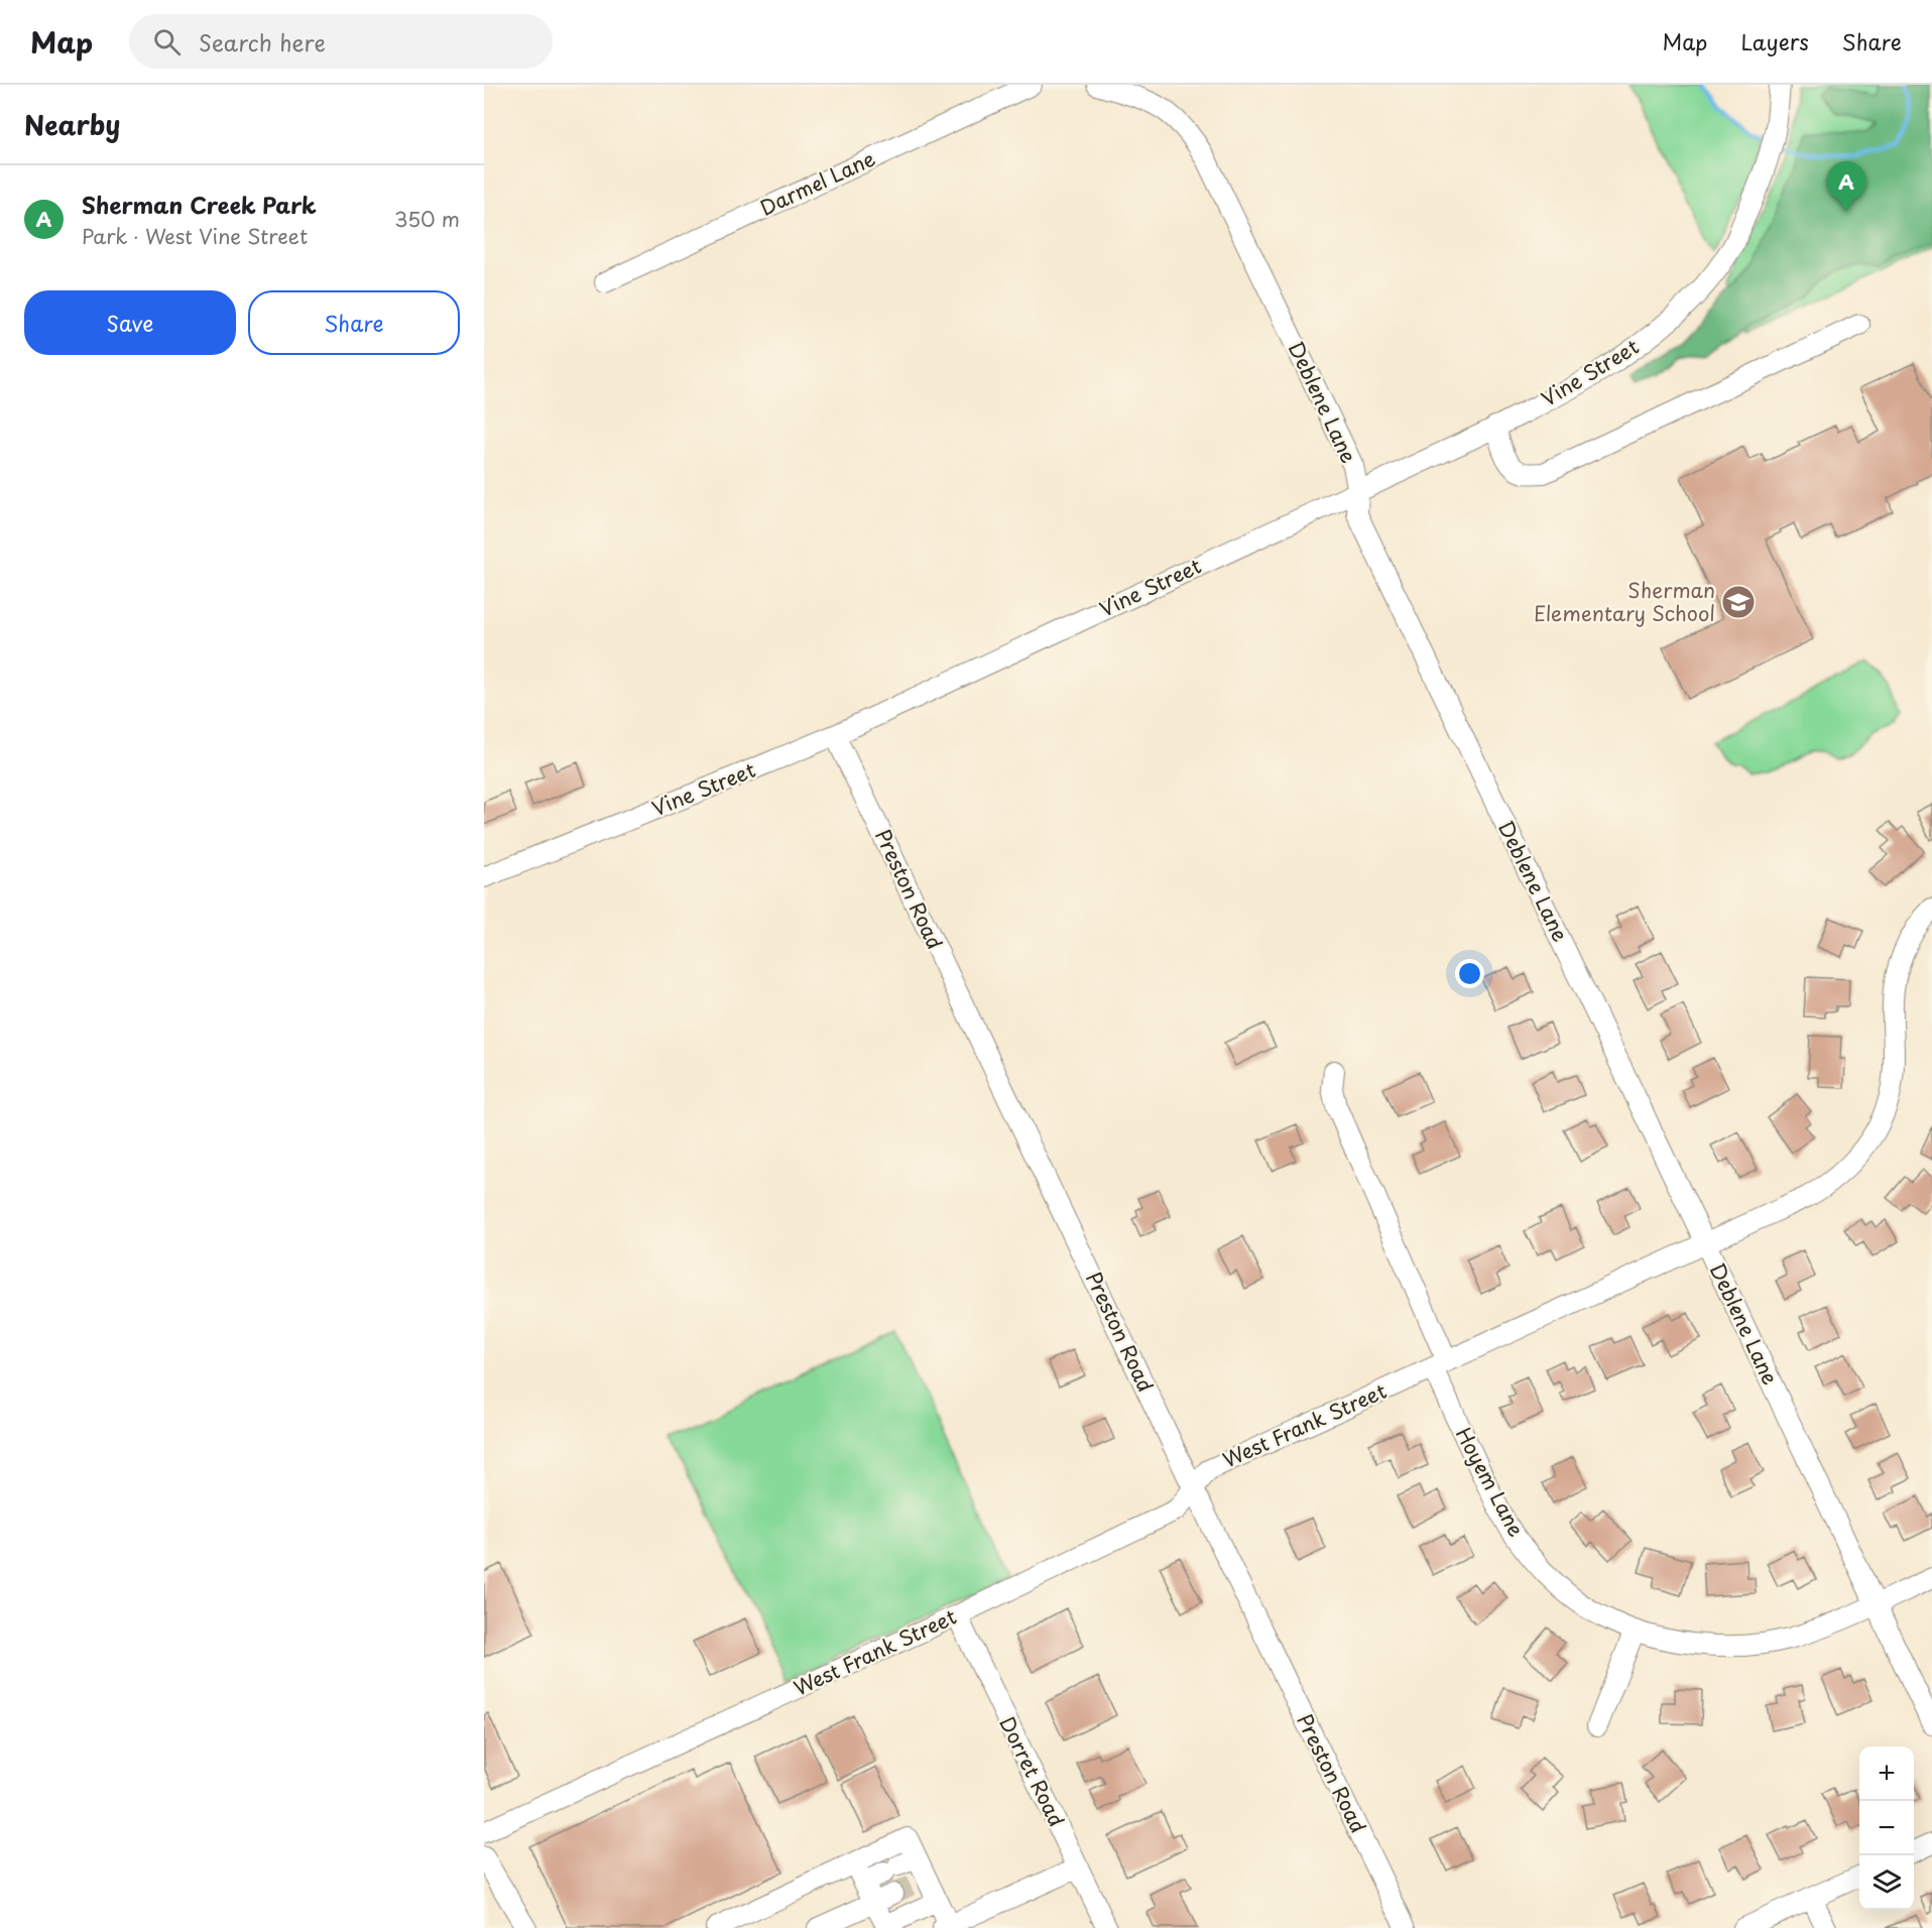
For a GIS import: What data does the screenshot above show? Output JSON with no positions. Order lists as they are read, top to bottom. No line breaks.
{"streets":{"street":["Darmel Lane","Vine Street","Deblene Lane","Preston Road","West Frank Street","Hoyem Lane","Dorret Road"]},"crossings":[["Vine Street","Deblene Lane"],["Vine Street","Preston Road"],["Deblene Lane","West Frank Street"],["Deblene Lane","Hoyem Lane"],["Preston Road","West Frank Street"],["West Frank Street","Hoyem Lane"],["West Frank Street","Dorret Road"]],"places":{"school or university":["Sherman Elementary School"]},"page":{"header":"Map","search":"Search here","nav":["Map","Layers","Share"],"heading":"Nearby","pins":"A","list":[{"mark":"A","name":"Sherman Creek Park","note":"Park · West Vine Street","value":"350 m"}],"buttons":["Save","Share"],"map_buttons":["+","−"]}}
